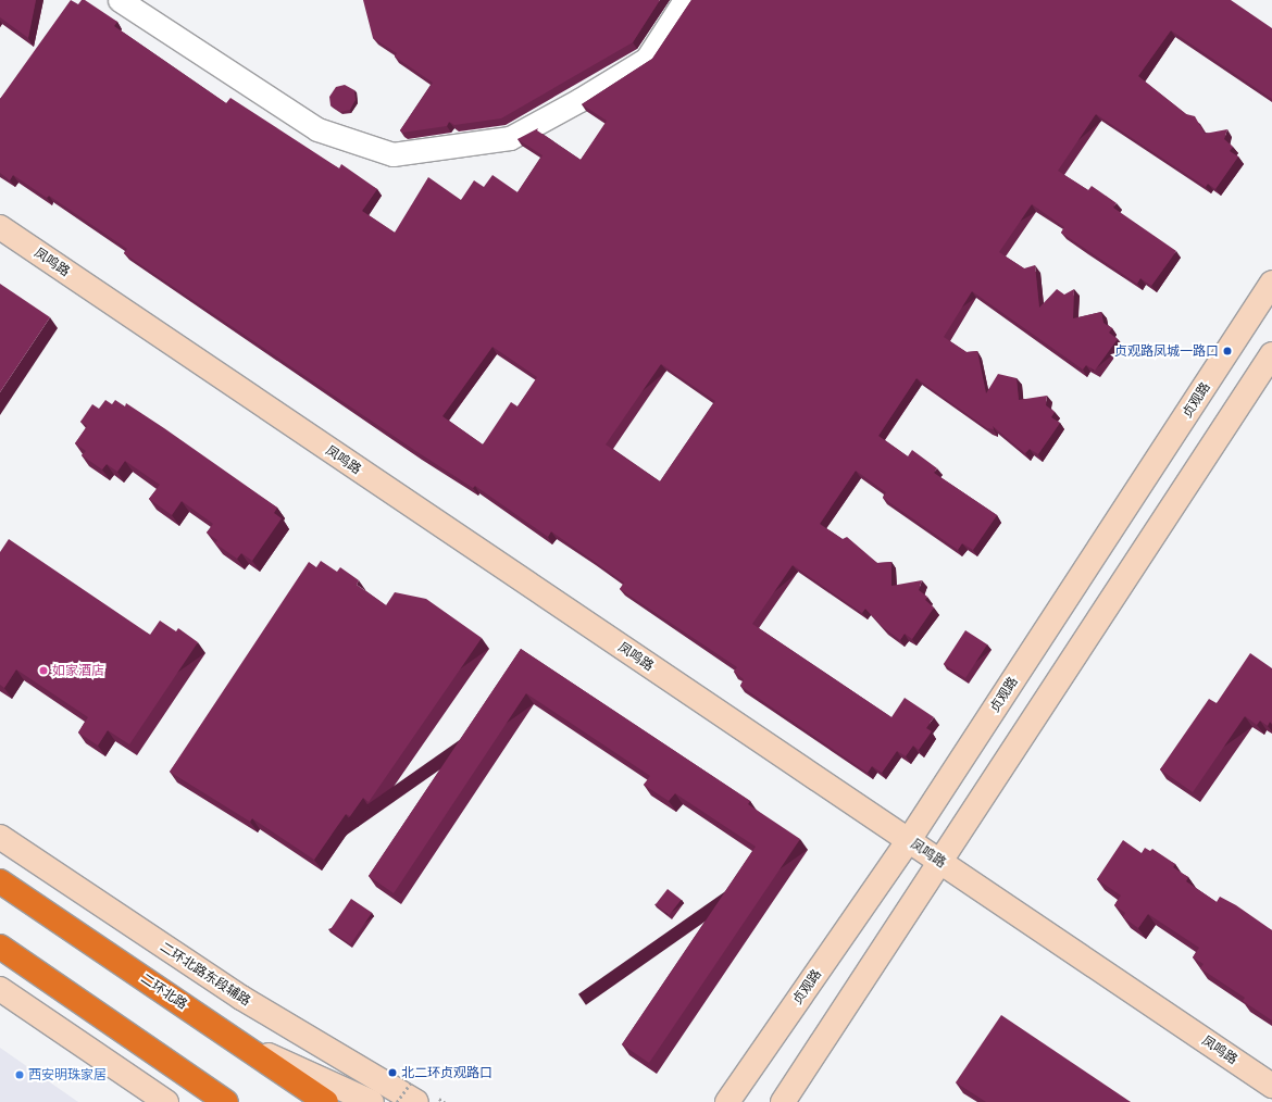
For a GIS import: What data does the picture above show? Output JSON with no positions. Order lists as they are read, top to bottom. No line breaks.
{"streets":{"highway":["二环北路"],"main road":["凤鸣路","贞观路","二环北路东段辅路"]},"crossings":[["凤鸣路","贞观路"]],"places":["贞观路凤城一路口","如家酒店","北二环贞观路口","西安明珠家居"]}
